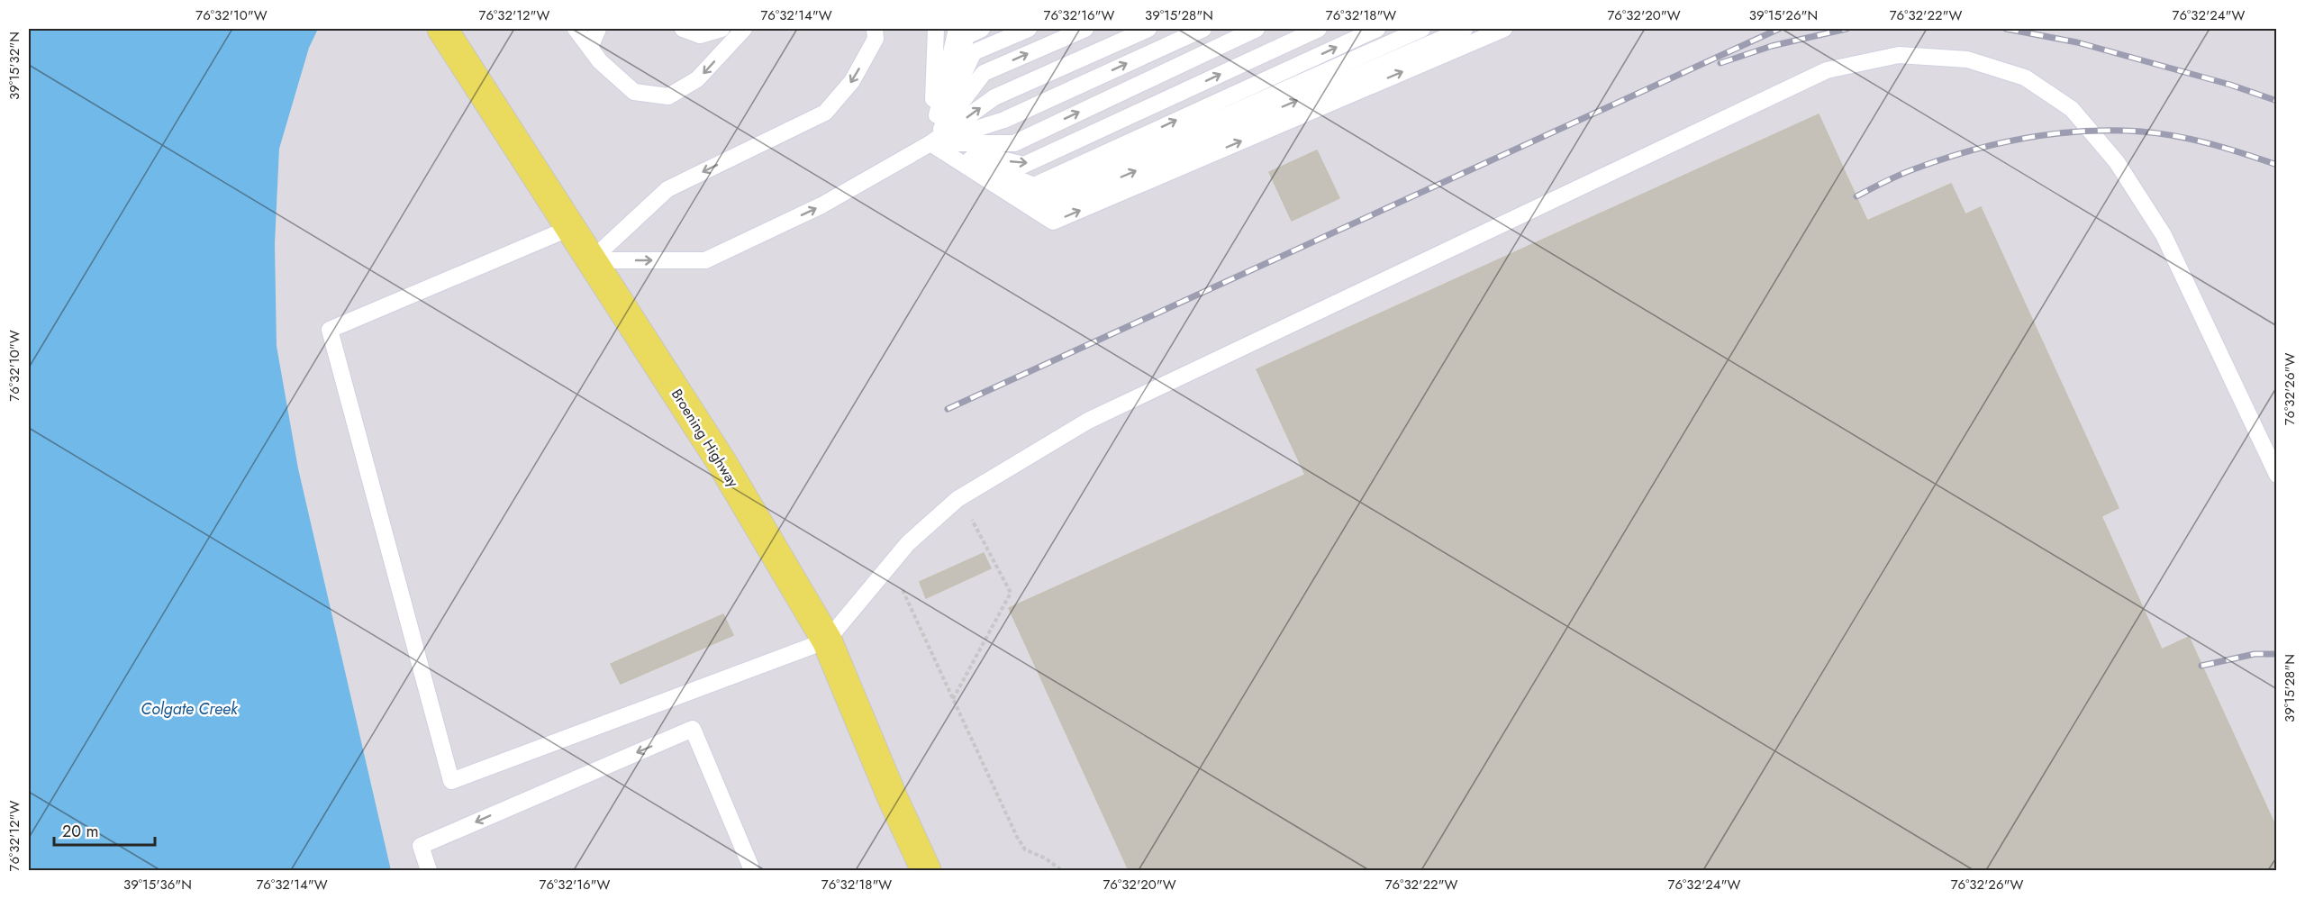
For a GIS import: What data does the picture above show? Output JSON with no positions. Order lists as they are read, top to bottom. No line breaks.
{"streets":{"main road":["Broening Highway"]},"water":["Colgate Creek"],"scale_bar":"20 m","coordinates":["76°32'10\"W","76°32'12\"W","76°32'14\"W","76°32'16\"W","39°15'28\"N","76°32'18\"W","76°32'20\"W","39°15'26\"N","76°32'22\"W","76°32'24\"W","39°15'32\"N","76°32'26\"W","39°15'36\"N"]}
